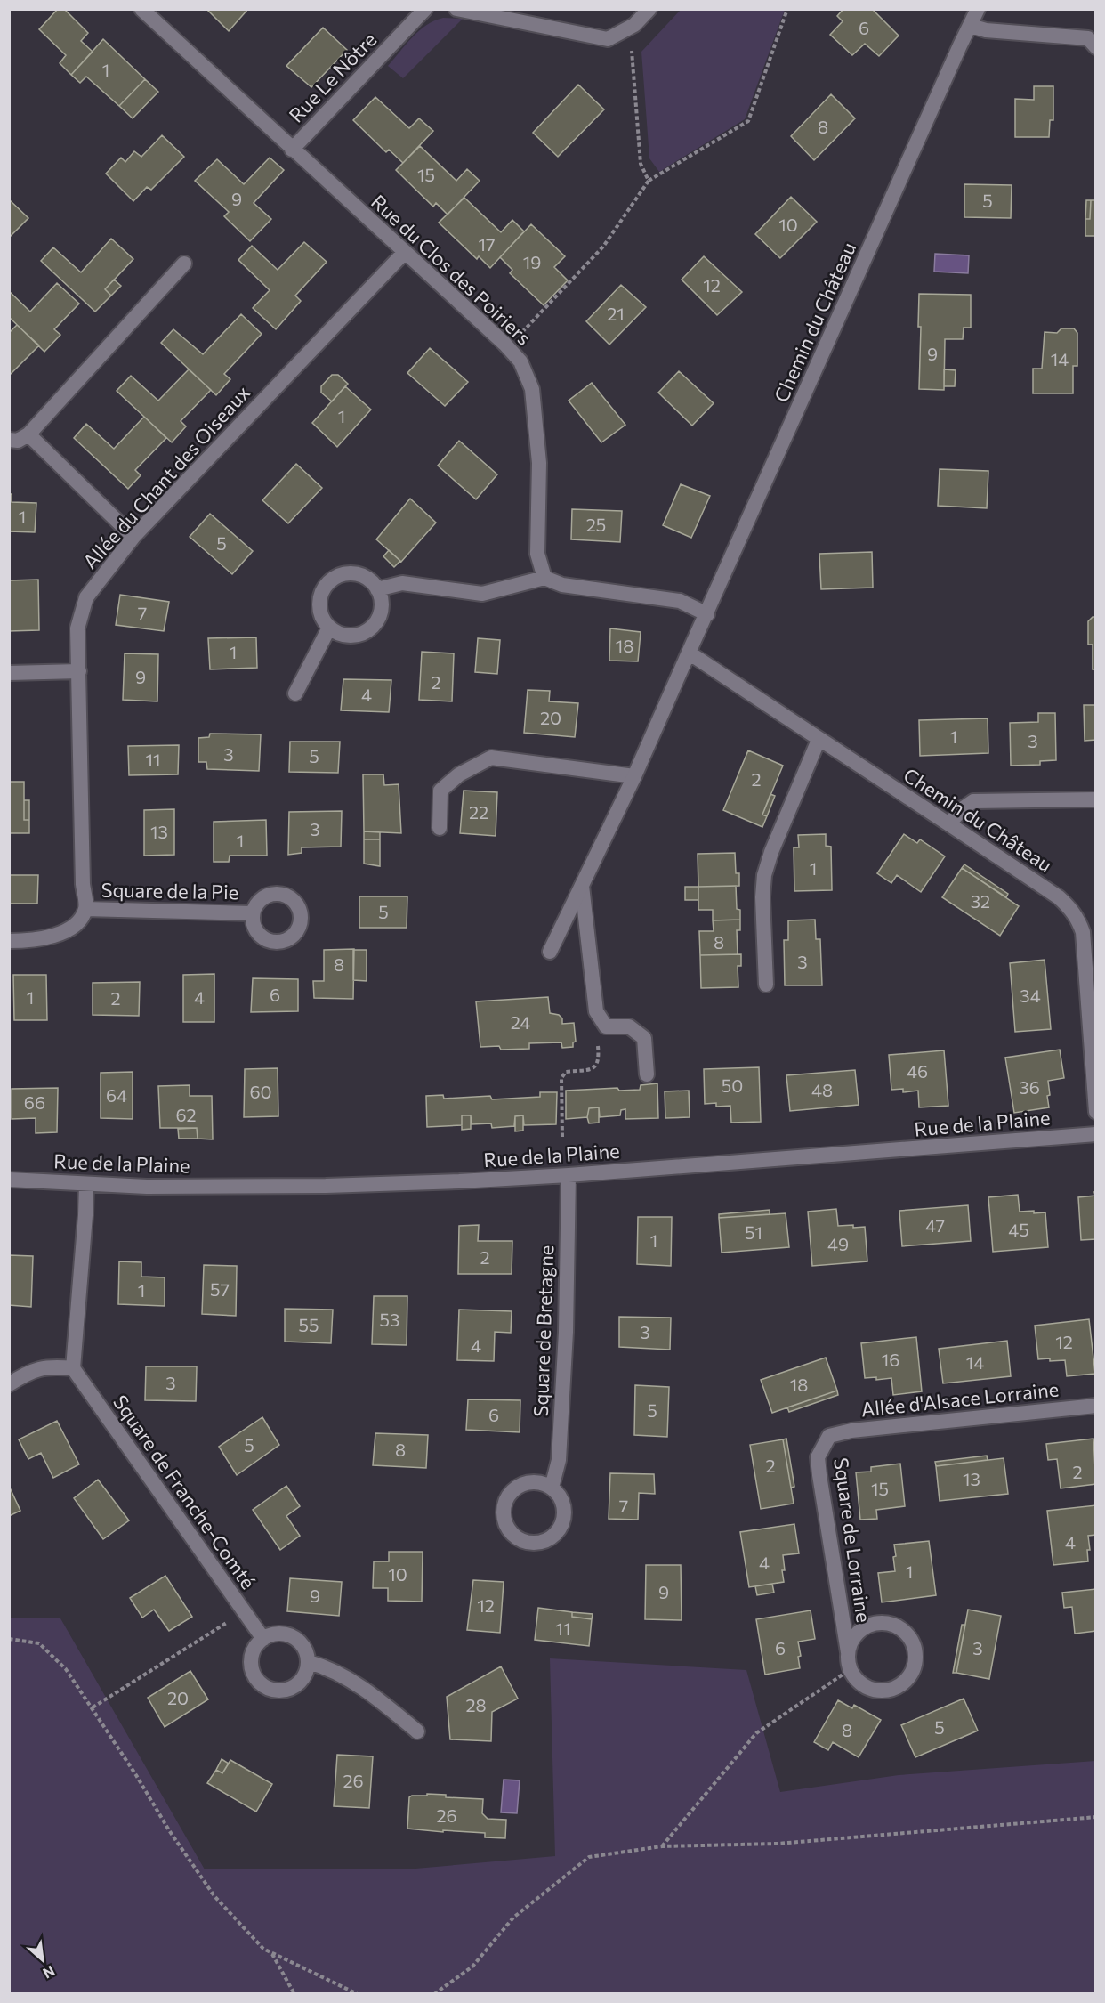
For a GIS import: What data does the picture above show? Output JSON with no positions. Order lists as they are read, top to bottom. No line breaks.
{"streets":{"street":["Rue Le Nôtre","Rue du Clos des Poiriers","Chemin du Château","Allée du Chant des Oiseaux","Square de la Pie","Rue de la Plaine","Square de Bretagne","Allée d'Alsace Lorraine","Square de Franche-Comté","Square de Lorraine"]},"crossings":[["Rue Le Nôtre","Rue du Clos des Poiriers"],["Rue du Clos des Poiriers","Allée du Chant des Oiseaux"],["Allée du Chant des Oiseaux","Square de la Pie"],["Rue de la Plaine","Square de Bretagne"],["Allée d'Alsace Lorraine","Square de Lorraine"]],"house_numbers":["6","1","8","15","9","5","10","17","19","12","21","9","14","1","1","25","5","7","18","1","9","2","4","20","1","3","3","5","11","2","22","3","13","1","1","32","5","8","3","8","6","34","1","4","2","24","46","50","36","48","60","64","66","62","47","45","51","1","49","2","57","1","53","55","3","12","4","16","14","3","18","5","6","5","8","2","2","13","15","7","4","4","1","10","9","9","12","11","6","3","20","28","5","8","26","26"],"north":"bottom right"}
